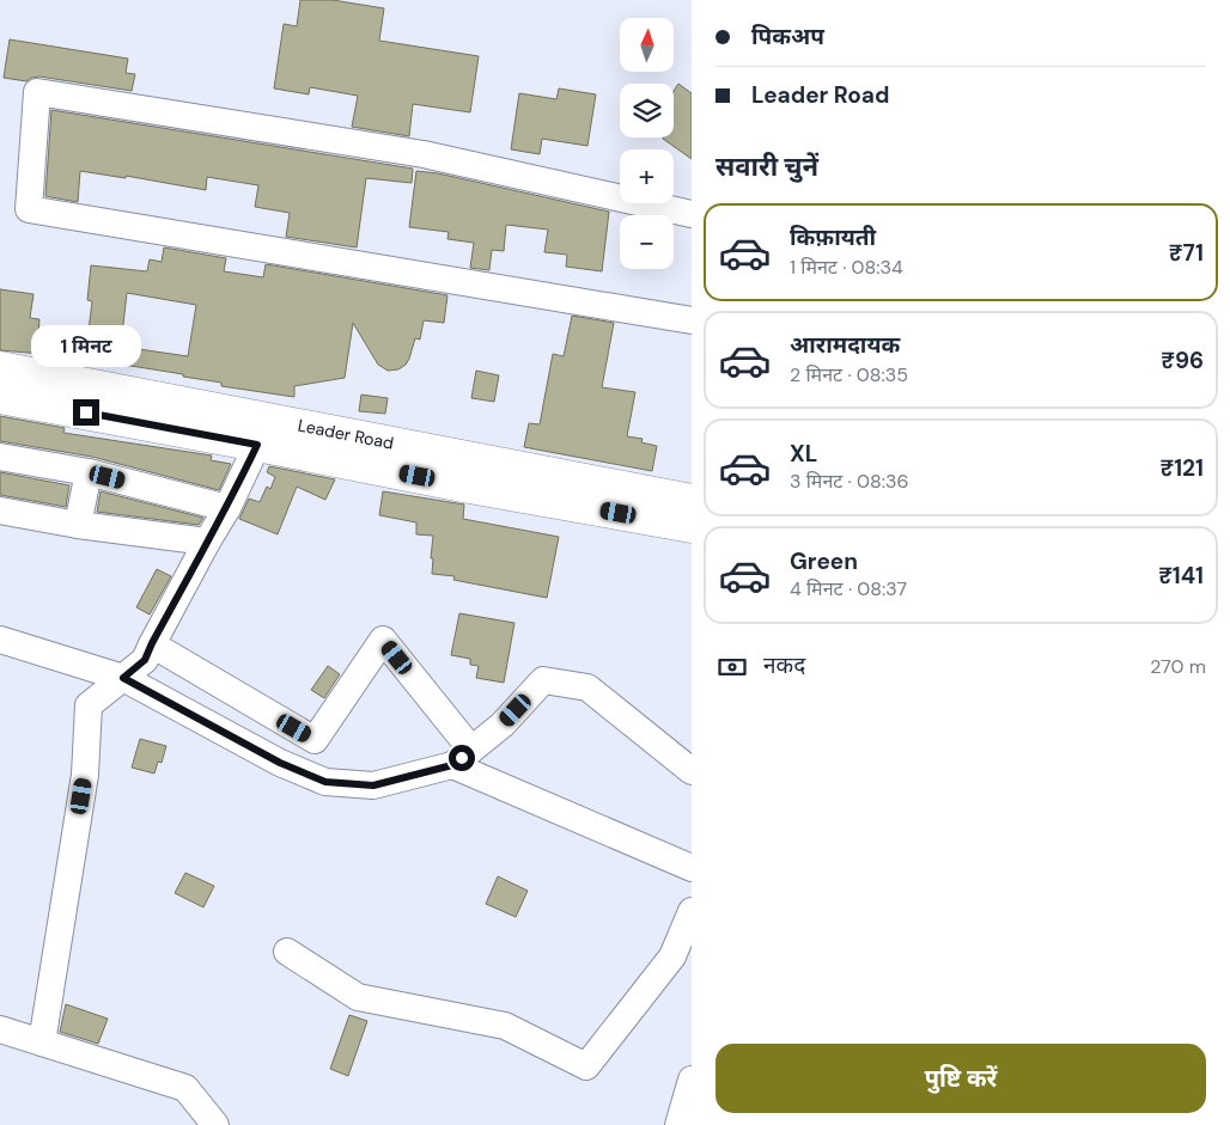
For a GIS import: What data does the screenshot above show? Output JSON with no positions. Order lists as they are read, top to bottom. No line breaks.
{"streets":{"main road":["Leader Road"]},"north":"top","page":{"banner":["पिकअप","Leader Road"],"map_buttons":["+","−"],"heading":"सवारी चुनें","list":[{"name":"किफ़ायती","note":"1 मिनट · 08:34","value":"₹71"},{"name":"आरामदायक","note":"2 मिनट · 08:35","value":"₹96"},{"name":"XL","note":"3 मिनट · 08:36","value":"₹121"},{"name":"Green","note":"4 मिनट · 08:37","value":"₹141"}],"bubble":"1 मिनट","pay":["नकद","270 m"],"buttons":"पुष्टि करें"}}
